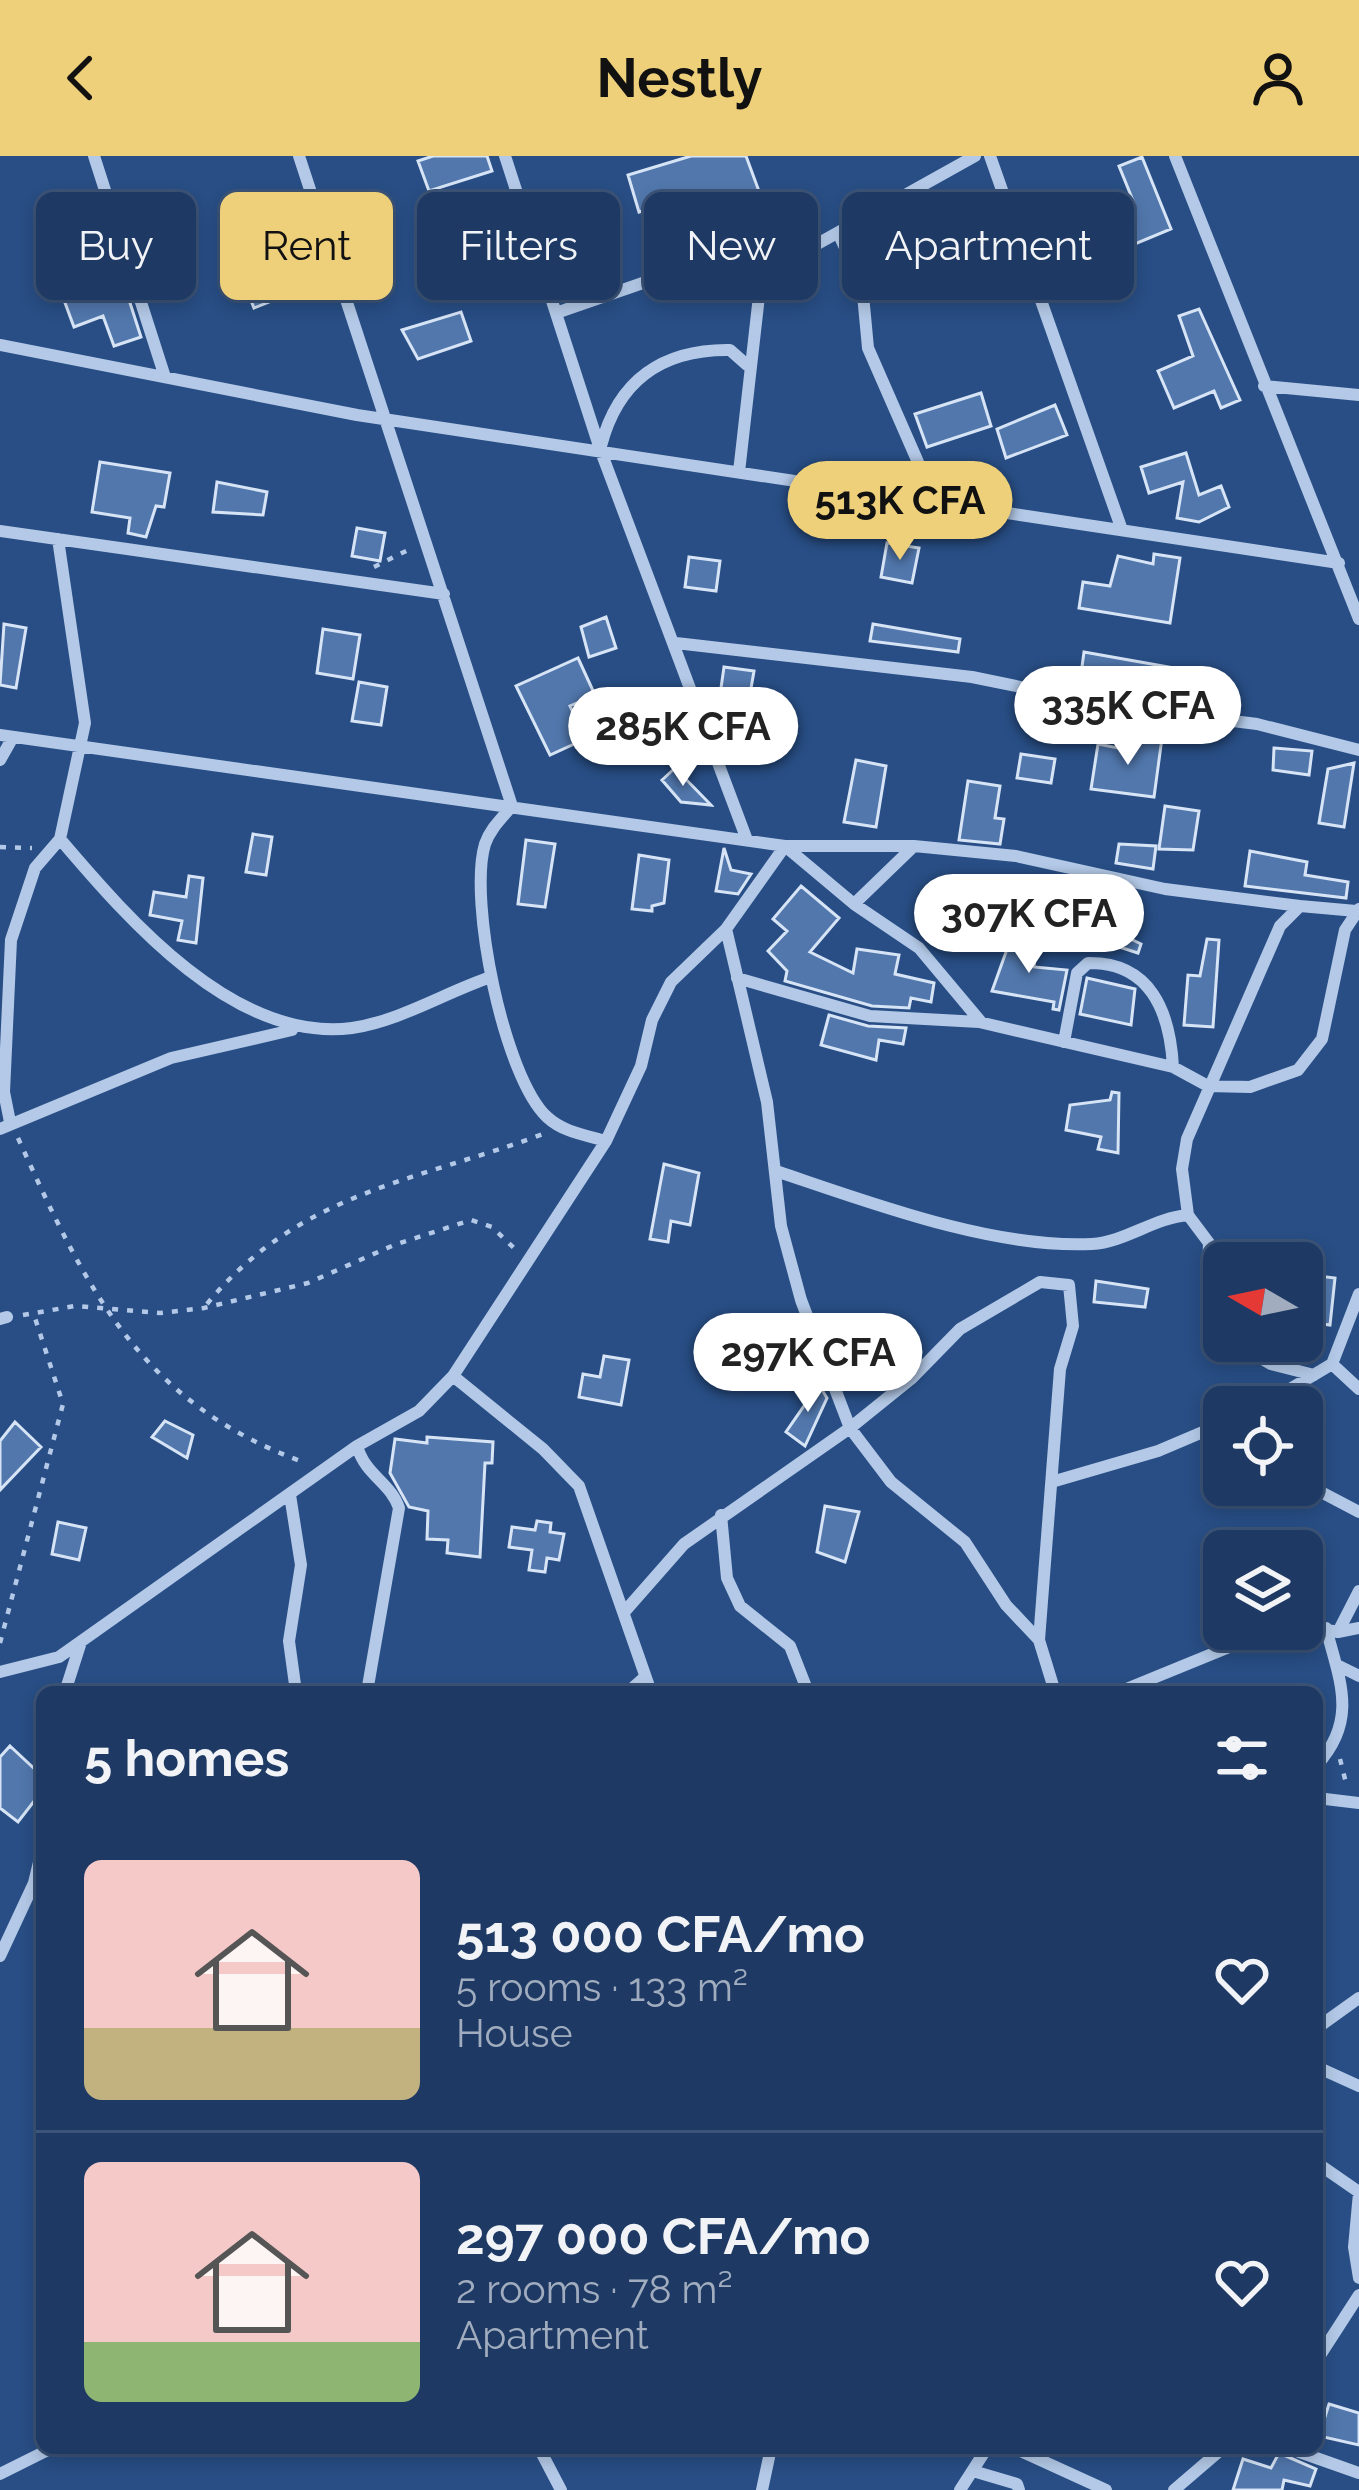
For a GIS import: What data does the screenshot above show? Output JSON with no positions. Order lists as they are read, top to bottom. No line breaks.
{"north":"left","page":{"header":"Nestly","chip":["Buy","Rent","Filters","New","Apartment"],"price":["513K CFA","335K CFA","285K CFA","307K CFA","297K CFA"],"heading":"5 homes","list":[{"name":"513 000 CFA/mo","note":"5 rooms · 133 m² · House"},{"name":"297 000 CFA/mo","note":"2 rooms · 78 m² · Apartment"}]}}
